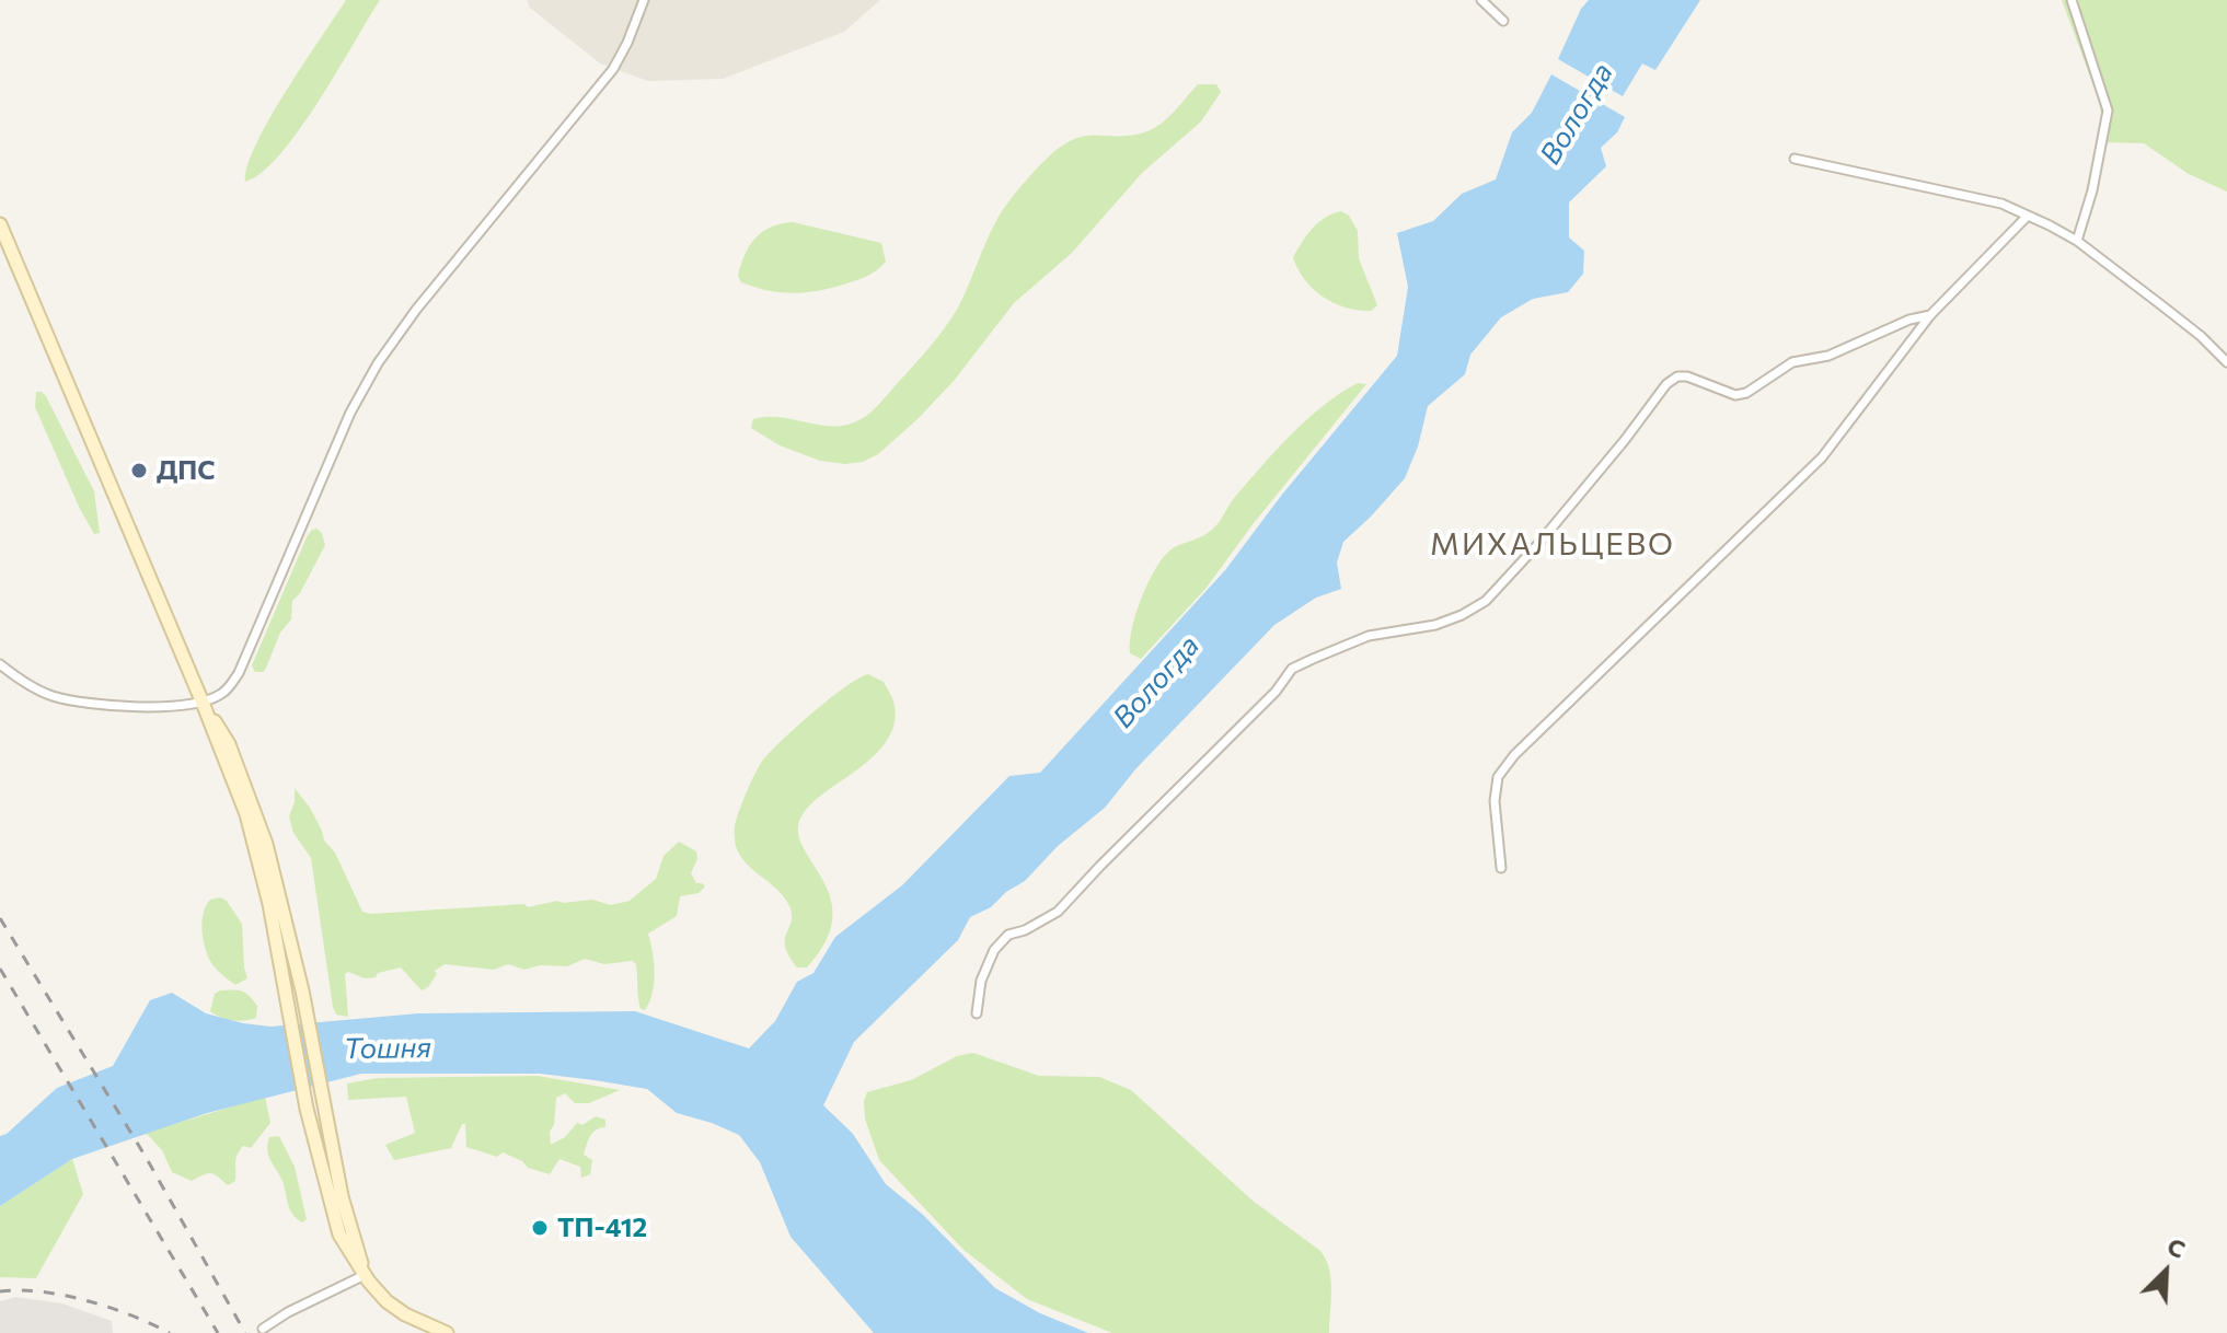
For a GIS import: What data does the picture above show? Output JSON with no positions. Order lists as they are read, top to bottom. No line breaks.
{"districts":["МИХАЛЬЦЕВО"],"water":["Вологда","Тошня"],"places":["ДПС","ТП-412"],"north":"top right"}
